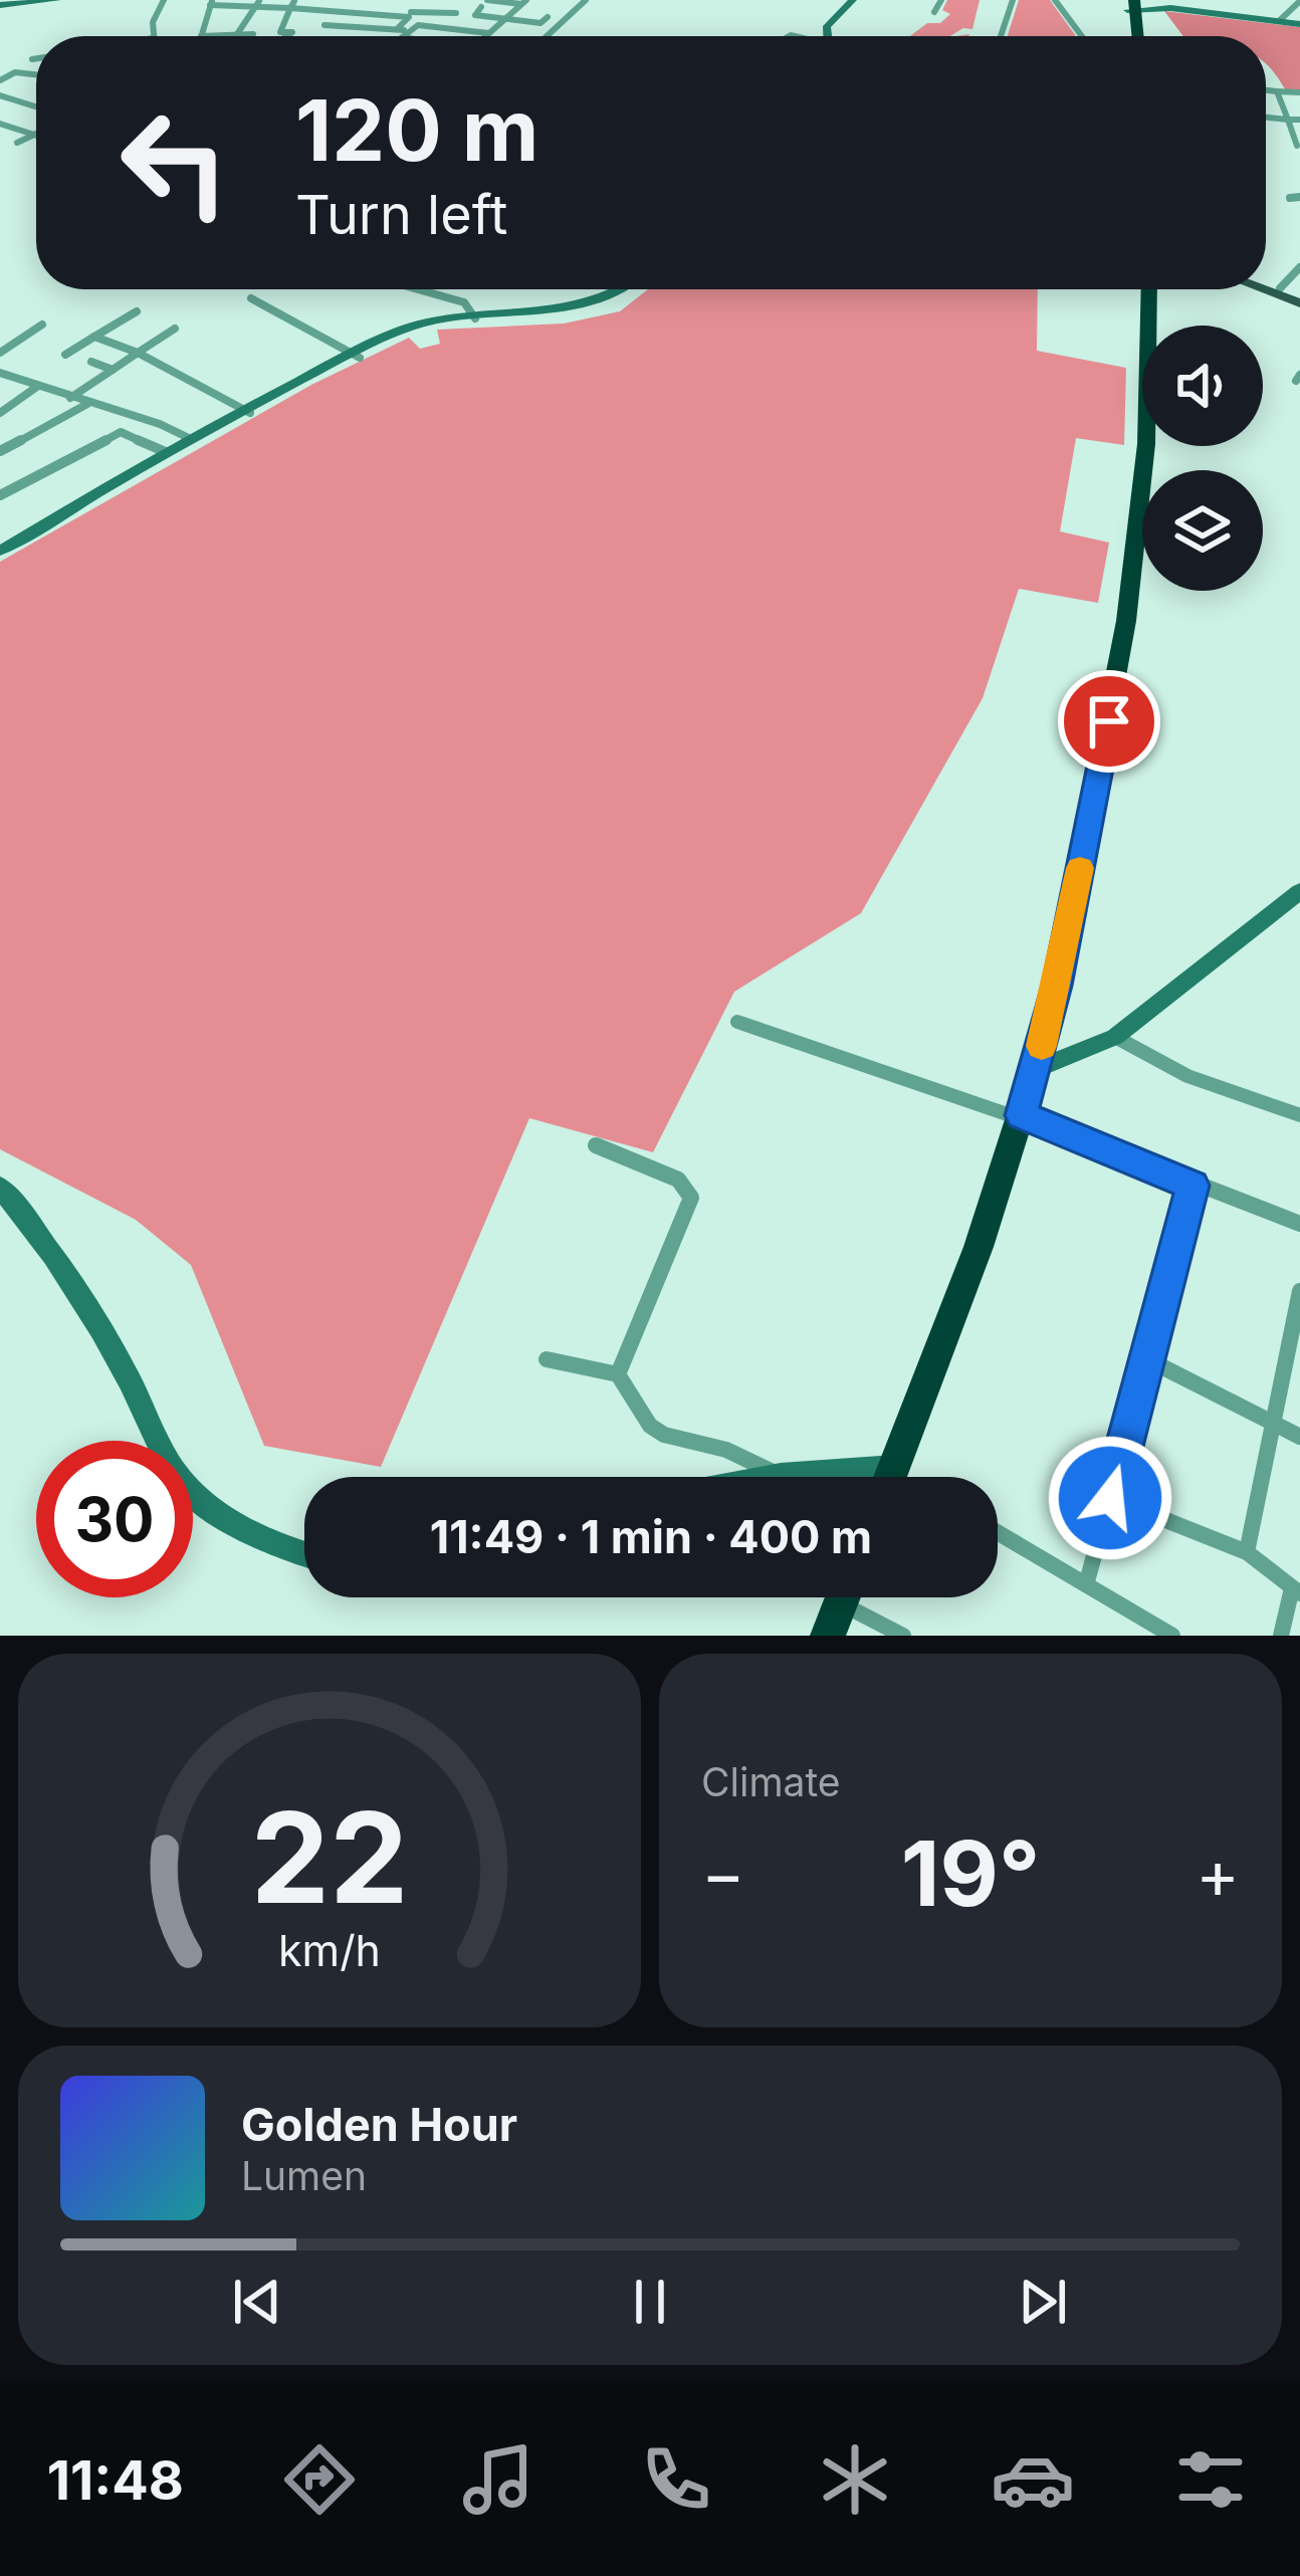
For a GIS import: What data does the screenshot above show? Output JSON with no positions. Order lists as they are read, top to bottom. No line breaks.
{"page":{"turn":["120 m","Turn left"],"limit":"30","trip":"11:49 · 1 min · 400 m","tile":"Climate","heat":["−","19°","+"],"song":["Golden Hour","Lumen"],"tabs":"11:48","gauge":["22","km/h"]}}
